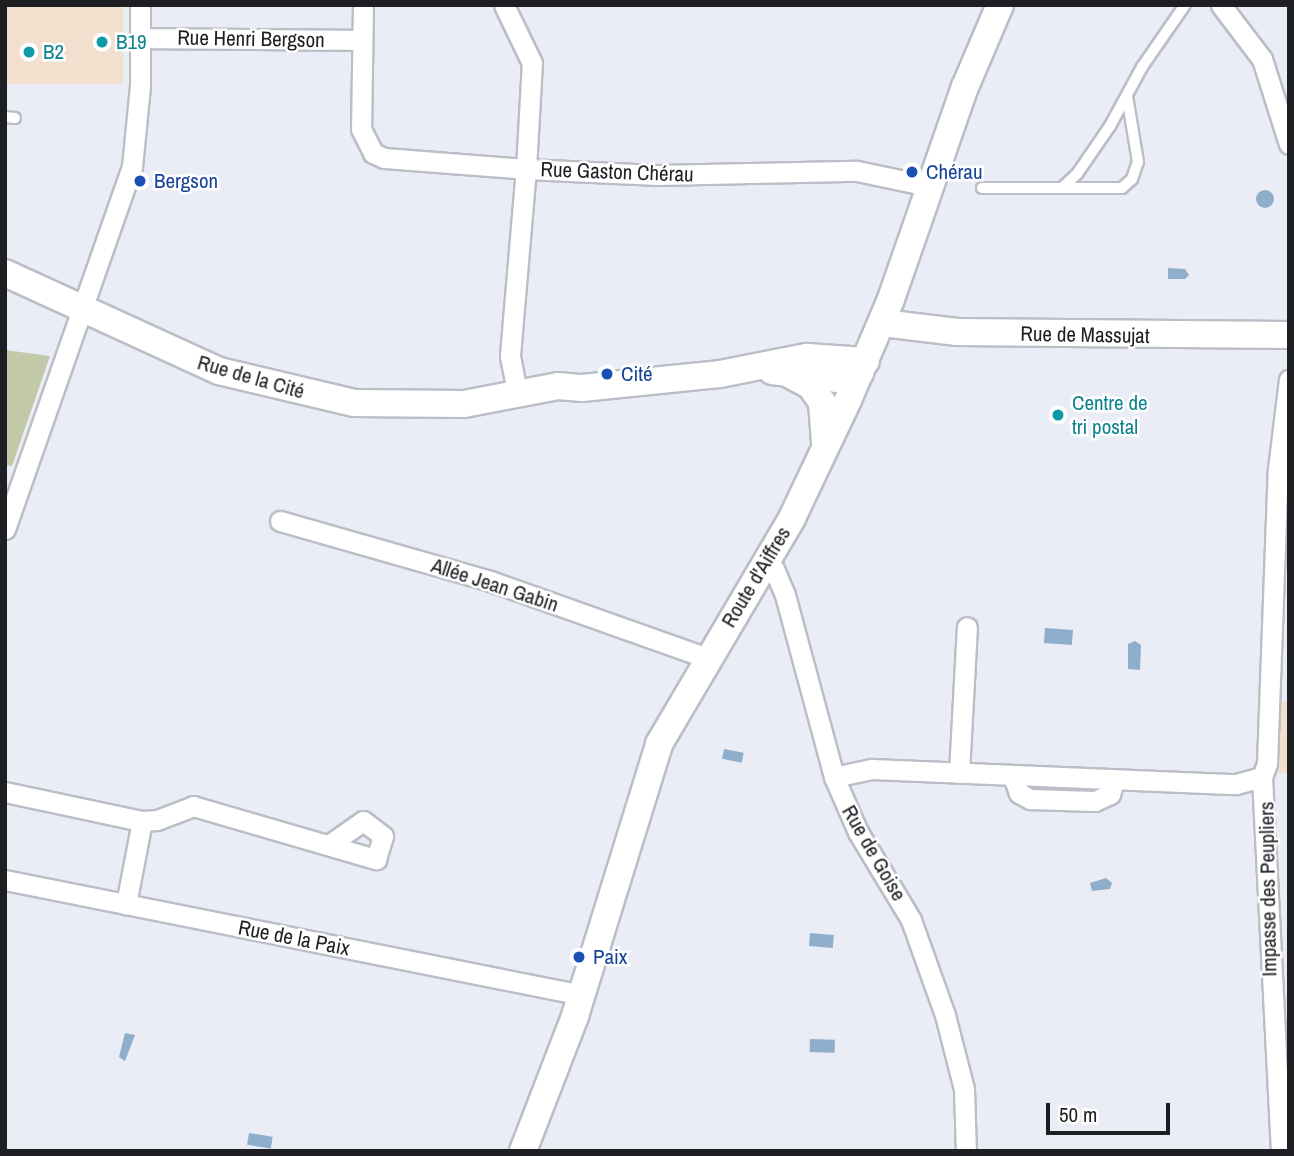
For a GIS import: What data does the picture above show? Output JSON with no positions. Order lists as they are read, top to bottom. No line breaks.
{"streets":{"street":["Rue Henri Bergson","Rue Gaston Chérau","Rue de Massujat","Rue de la Cité","Route d'Aiffres","Allée Jean Gabin","Rue de Goise","Impasse des Peupliers","Rue de la Paix"]},"crossings":[["Rue Gaston Chérau","Rue de la Cité"],["Rue Gaston Chérau","Route d'Aiffres"],["Rue de Massujat","Route d'Aiffres"],["Rue de la Cité","Route d'Aiffres"],["Route d'Aiffres","Allée Jean Gabin"],["Route d'Aiffres","Rue de Goise"],["Route d'Aiffres","Rue de la Paix"],["Rue de Goise","Impasse des Peupliers"]],"places":["B19","B2","Chérau","Bergson","Cité","Centre de tri postal","Paix"],"scale_bar":"50 m"}
